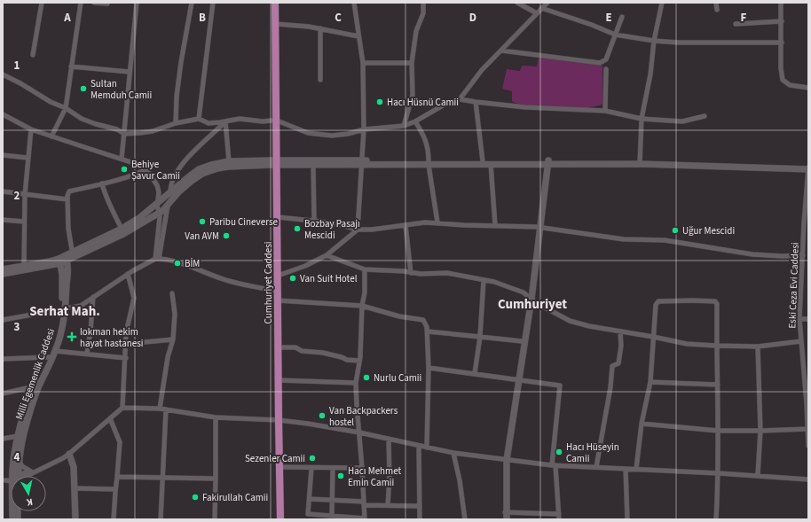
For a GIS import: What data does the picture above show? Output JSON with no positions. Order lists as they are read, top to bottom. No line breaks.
{"streets":{"main road":["Cumhuriyet Caddesi"],"street":["Eski Ceza Evi Caddesi","Milli Egemenlik Caddesi"]},"districts":["Cumhuriyet","Serhat Mah."],"places":{"other":["Sultan Memduh Camii","Hacı Hüsnü Camii","Behiye Şavur Camii","Paribu Cineverse","Bozbay Pasajı Mescidi","Uğur Mescidi","Van AVM","BİM","Van Suit Hotel","Nurlu Camii","Van Backpackers hostel","Hacı Hüseyin Camii","Sezenler Camii","Hacı Mehmet Emin Camii","Fakirullah Camii"],"health":["lokman hekim hayat hastanesi"]},"north":"bottom","grid":{"columns":["A","B","C","D","E","F"],"rows":["1","2","3","4"]}}
